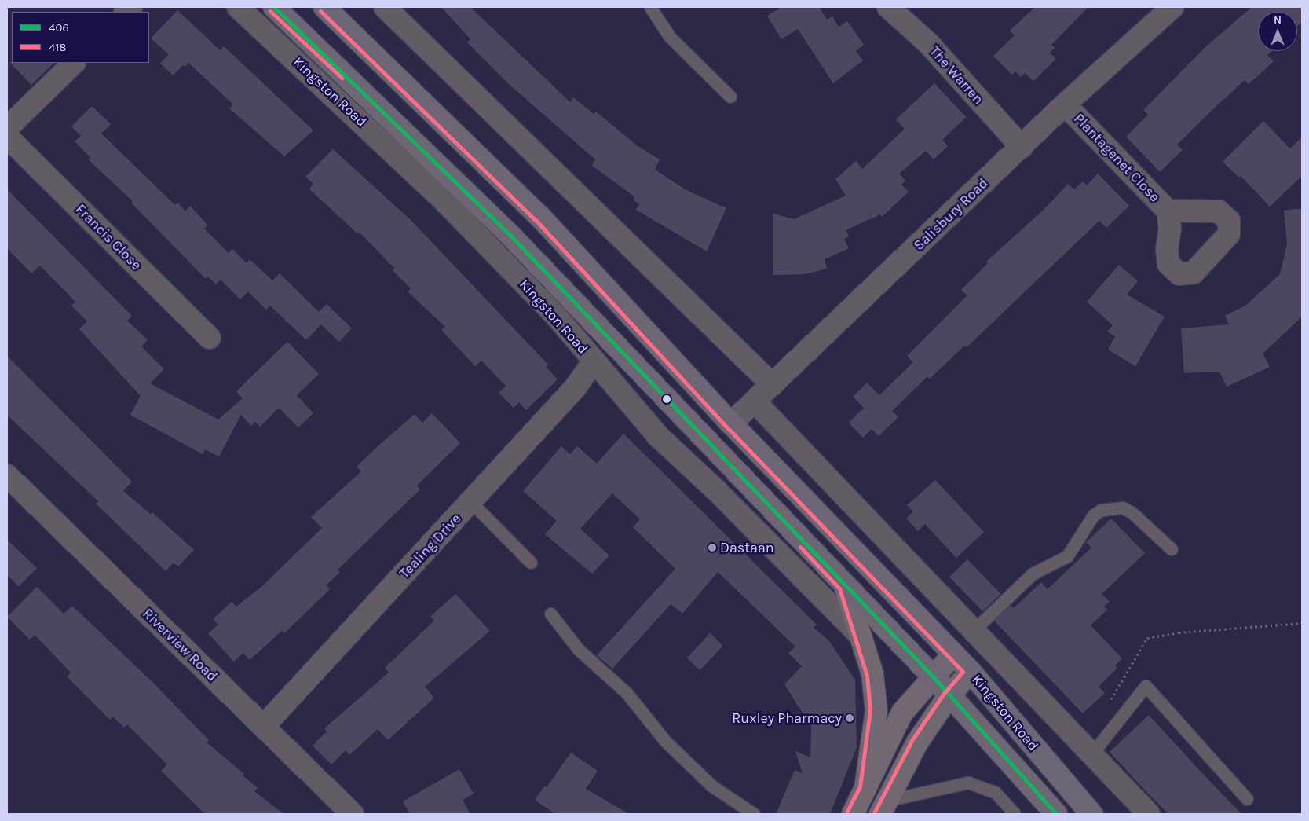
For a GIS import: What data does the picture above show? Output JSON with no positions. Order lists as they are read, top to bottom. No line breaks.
{"streets":{"highway":["Kingston Road"],"street":["The Warren","Plantagenet Close","Salisbury Road","Francis Close","Tealing Drive","Riverview Road"]},"crossings":[["The Warren","Salisbury Road"],["Kingston Road","Salisbury Road"],["Kingston Road","Tealing Drive"],["Plantagenet Close","Salisbury Road"],["Tealing Drive","Riverview Road"]],"places":["Dastaan","Ruxley Pharmacy"],"lines":["transit line 406","transit line 418"],"legend":["406","418"],"north":"top"}
